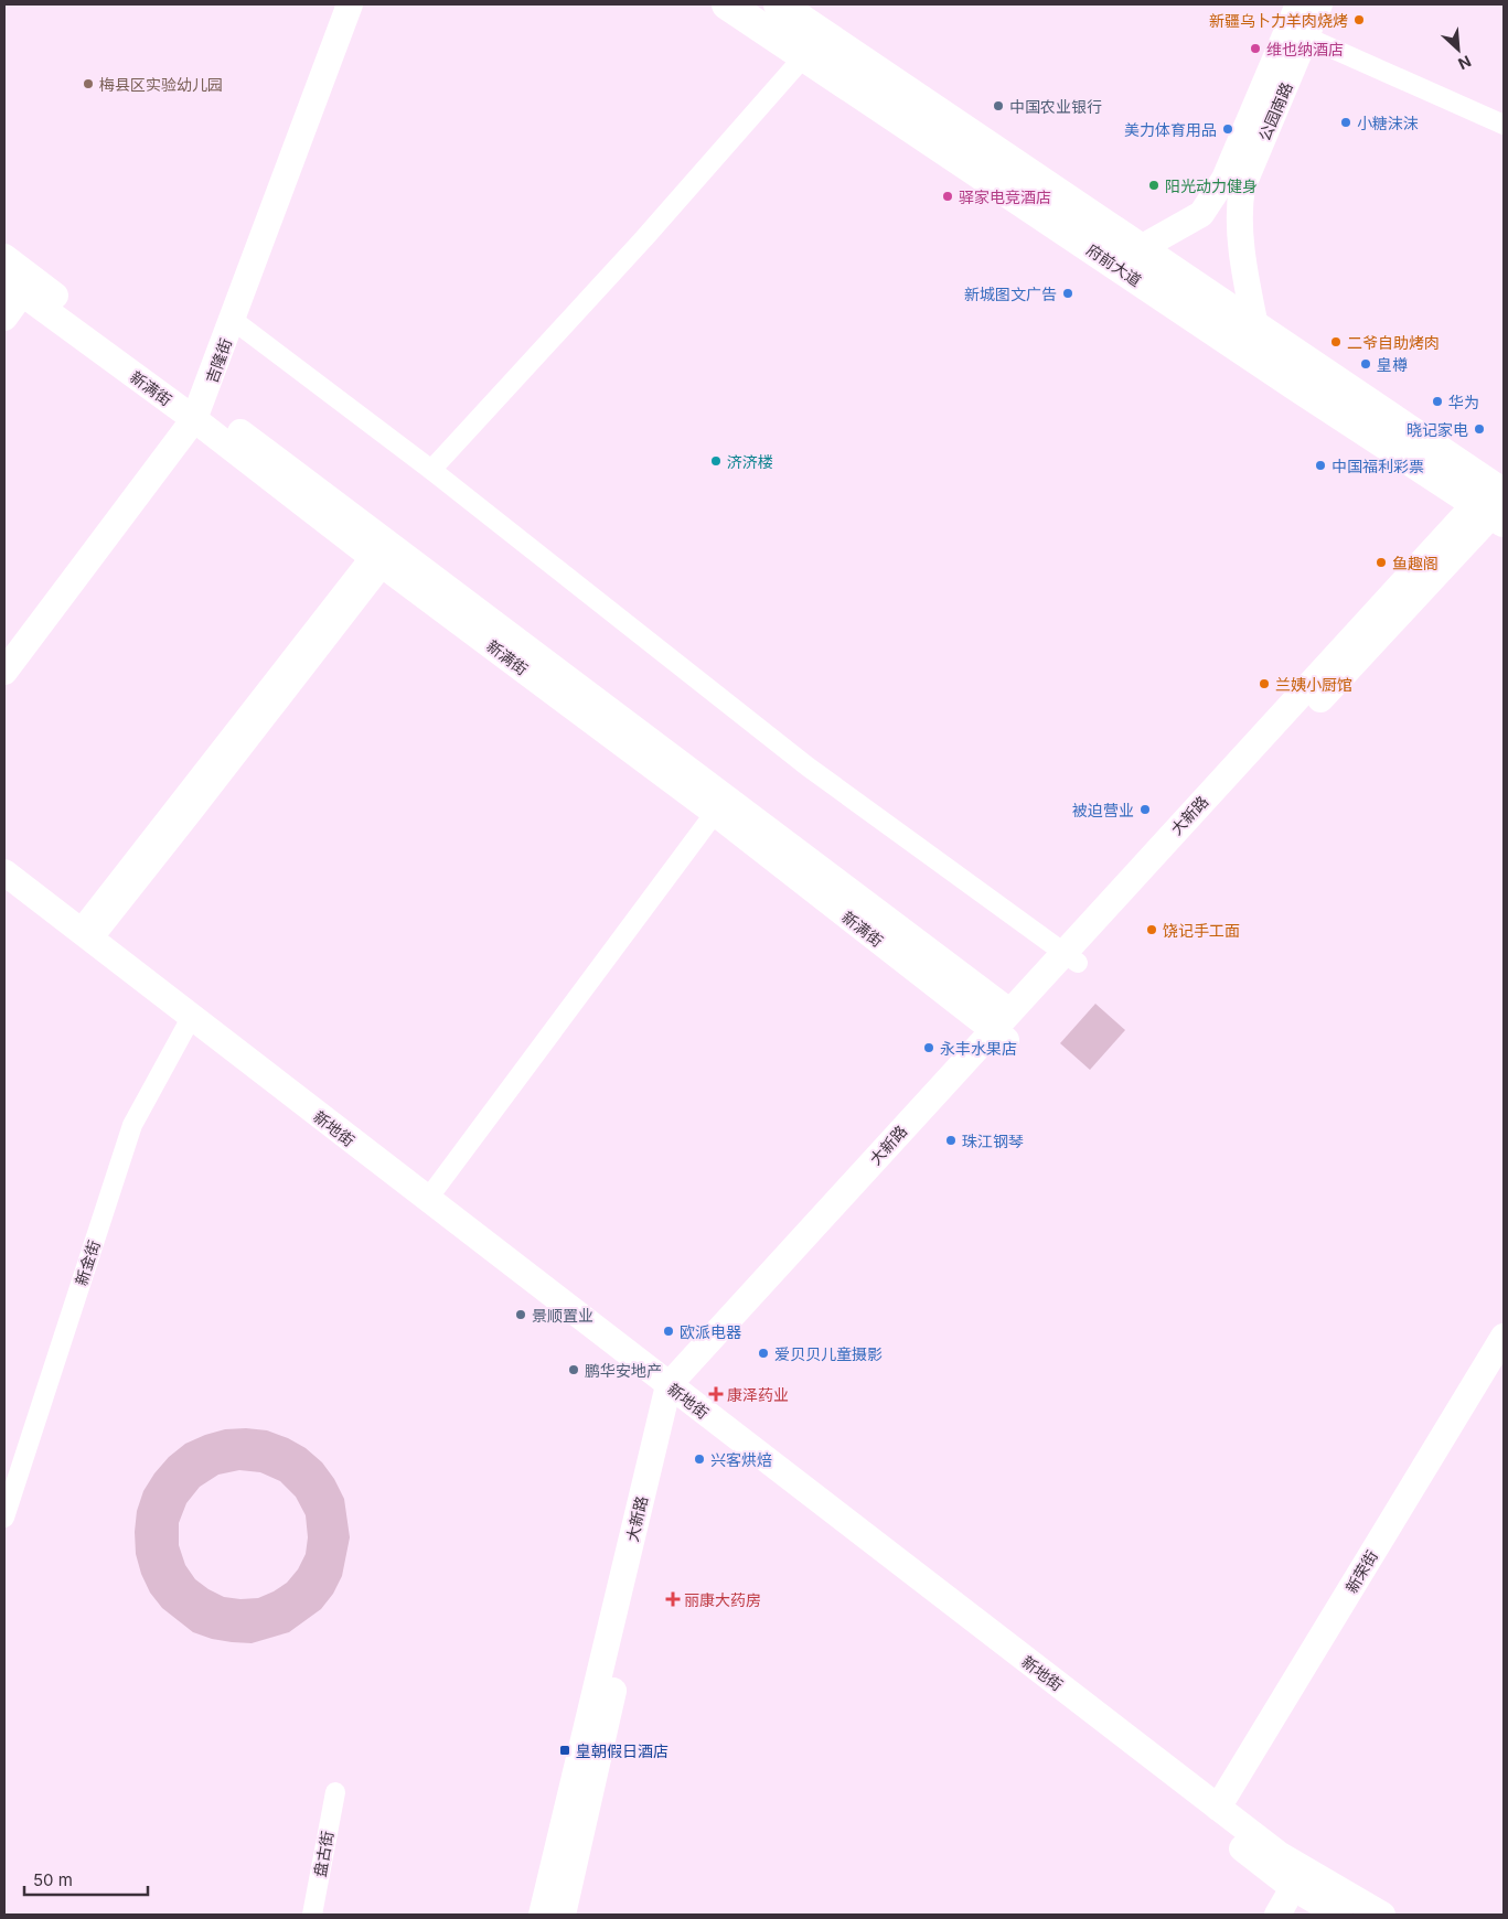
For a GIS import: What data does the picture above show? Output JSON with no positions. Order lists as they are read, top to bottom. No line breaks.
{"streets":{"main road":["府前大道"],"street":["公园南路","吉隆街","新满街","大新路","新地街","新金街","新荣街","盘古街"]},"crossings":[["府前大道","大新路"],["吉隆街","新满街"],["新满街","大新路"],["大新路","新地街"],["新地街","新金街"],["新地街","新荣街"]],"places":{"other":["新疆乌卜力羊肉烧烤","维也纳酒店","梅县区实验幼儿园","中国农业银行","小糖沫沫","美力体育用品","阳光动力健身","驿家电竞酒店","新城图文广告","二爷自助烤肉","皇樽","华为","晓记家电","济济楼","中国福利彩票","鱼趣阁","兰姨小厨馆","被迫营业","饶记手工面","永丰水果店","珠江钢琴","景顺置业","欧派电器","爱贝贝儿童摄影","鹏华安地产","兴客烘焙"],"health":["康泽药业","丽康大药房"],"transit":["皇朝假日酒店"]},"scale_bar":"50 m","north":"bottom right"}
